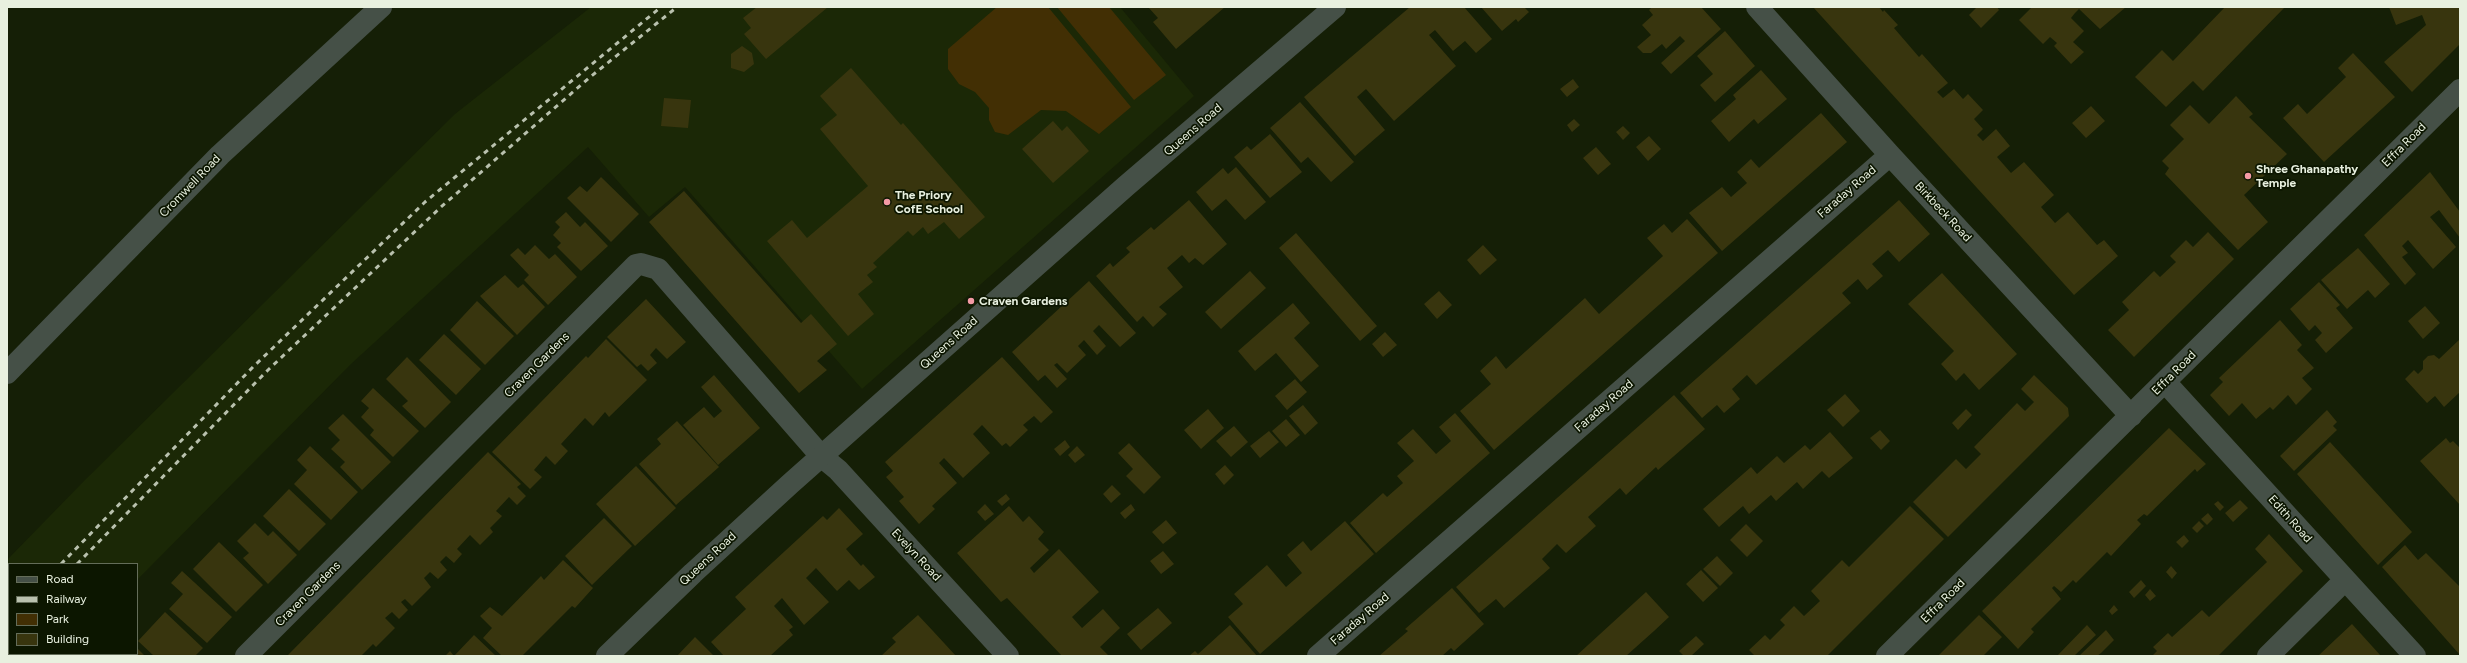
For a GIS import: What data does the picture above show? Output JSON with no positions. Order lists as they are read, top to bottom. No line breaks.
{"streets":{"street":["Queens Road","Effra Road","Cromwell Road","Faraday Road","Birkbeck Road","Craven Gardens","Edith Road","Evelyn Road"]},"crossings":[["Queens Road","Craven Gardens"],["Queens Road","Evelyn Road"],["Effra Road","Birkbeck Road"],["Effra Road","Edith Road"],["Faraday Road","Birkbeck Road"],["Craven Gardens","Evelyn Road"]],"places":["Shree Ghanapathy Temple","The Priory CofE School","Craven Gardens"],"legend":["Road","Railway","Park","Building"]}
